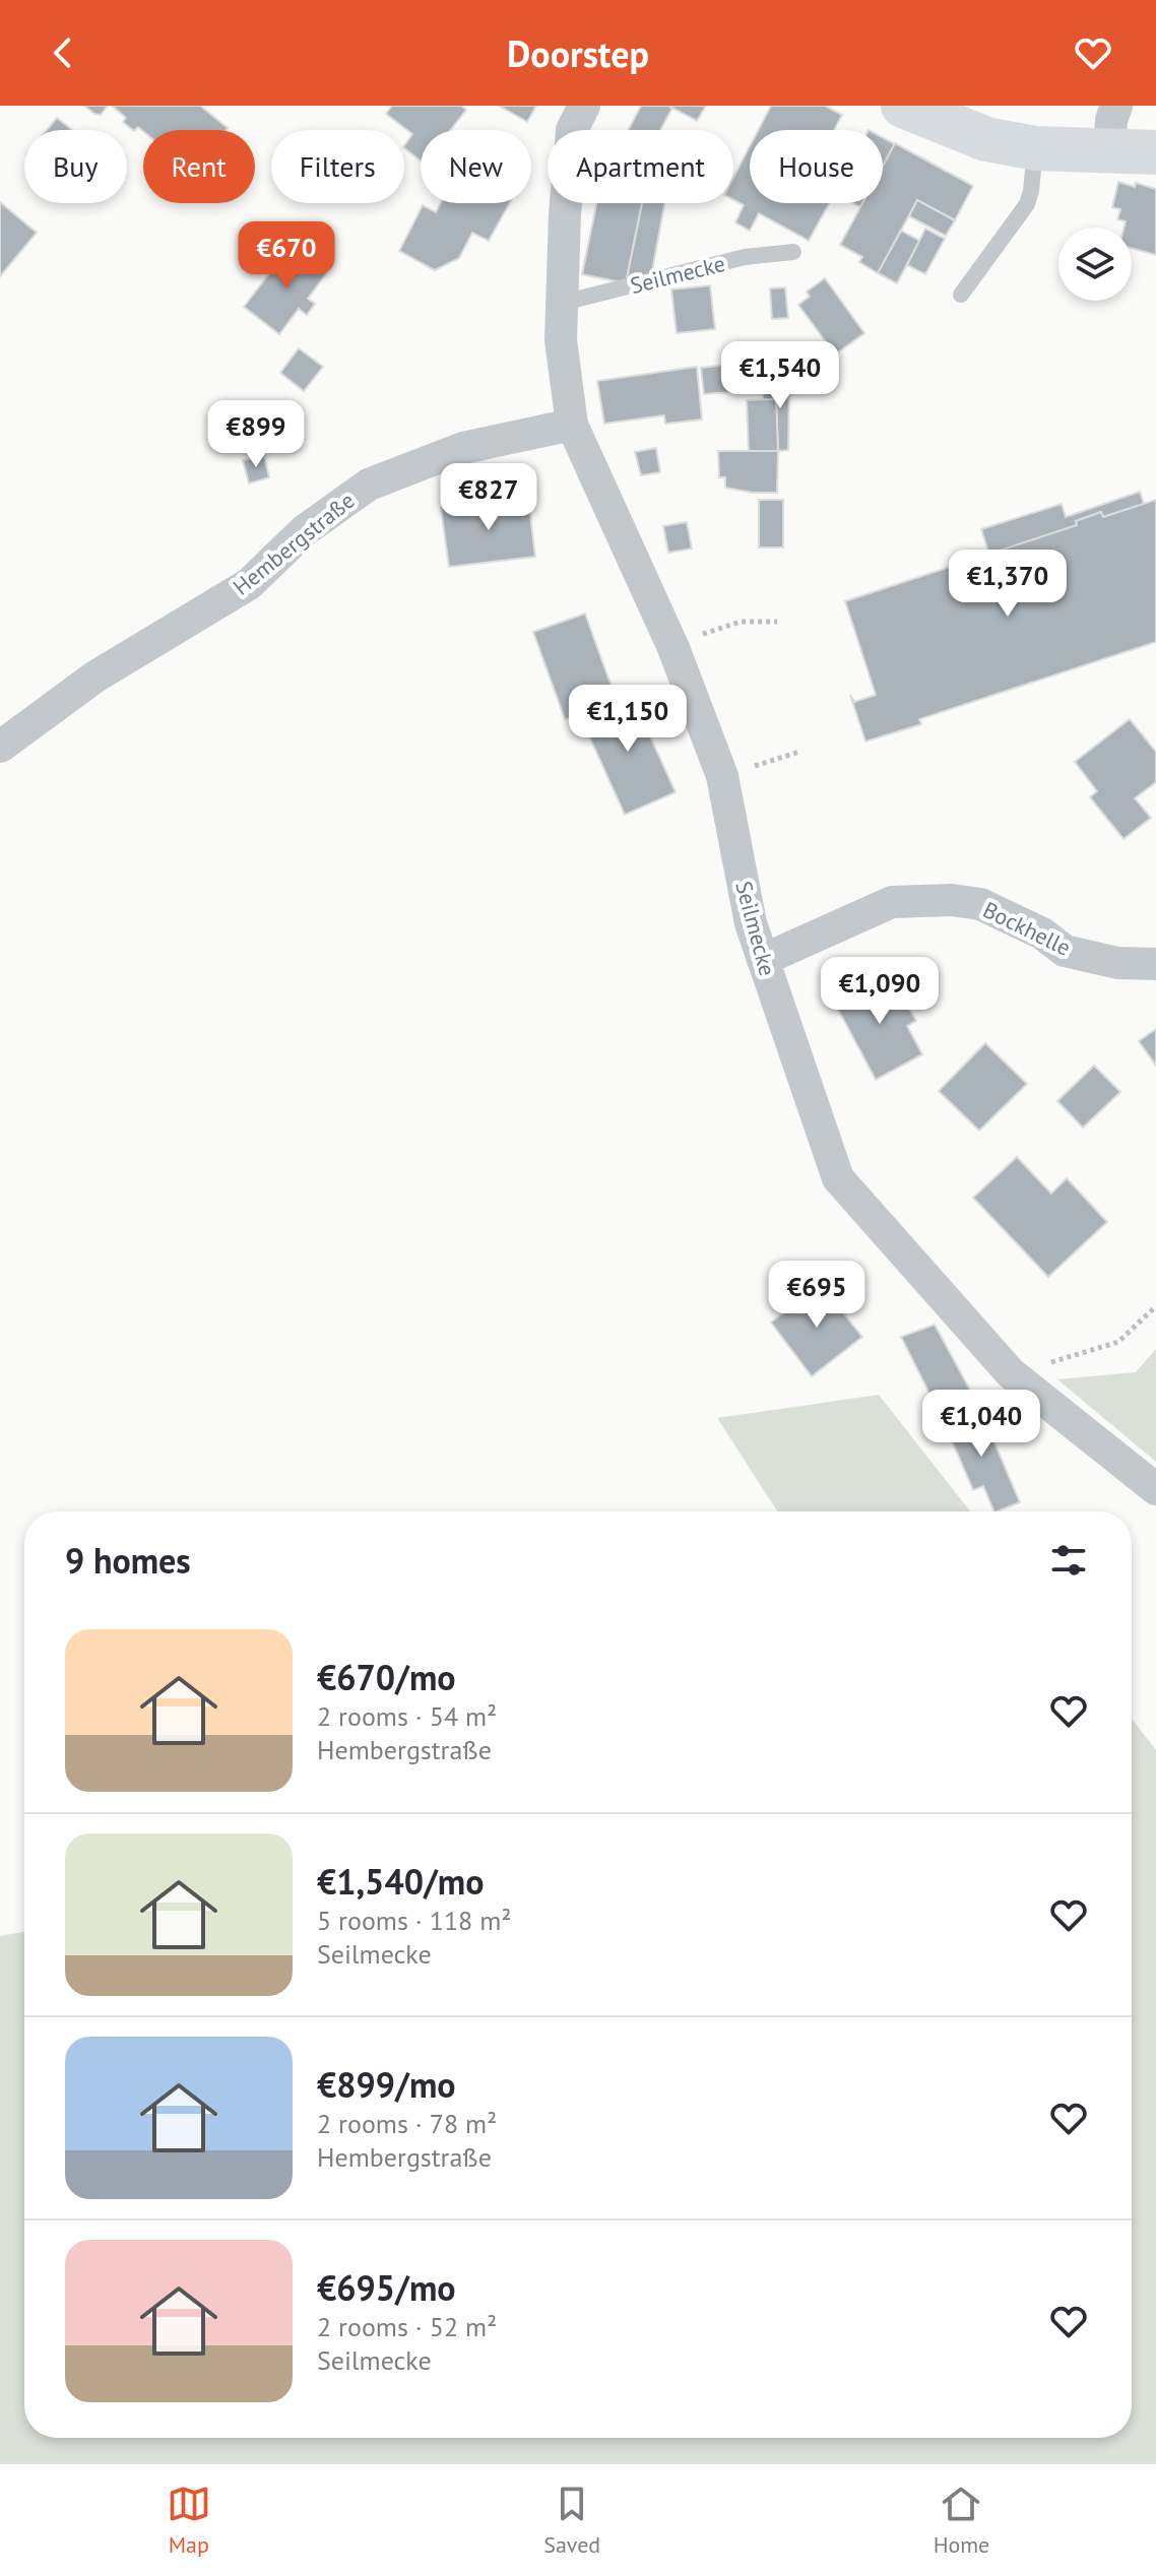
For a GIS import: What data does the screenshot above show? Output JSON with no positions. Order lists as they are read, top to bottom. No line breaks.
{"streets":{"street":["Seilmecke","Hembergstraße","Bockhelle"]},"crossings":[["Seilmecke","Hembergstraße"],["Seilmecke","Bockhelle"]],"page":{"header":"Doorstep","chip":["Buy","Rent","Filters","New","Apartment","House"],"price":["€670","€1,540","€899","€827","€1,370","€1,150","€1,090","€695","€1,040"],"heading":"9 homes","list":[{"name":"€670/mo","note":"2 rooms · 54 m² · Hembergstraße"},{"name":"€1,540/mo","note":"5 rooms · 118 m² · Seilmecke"},{"name":"€899/mo","note":"2 rooms · 78 m² · Hembergstraße"},{"name":"€695/mo","note":"2 rooms · 52 m² · Seilmecke"}],"tabs":["Map","Saved","Home"]}}
